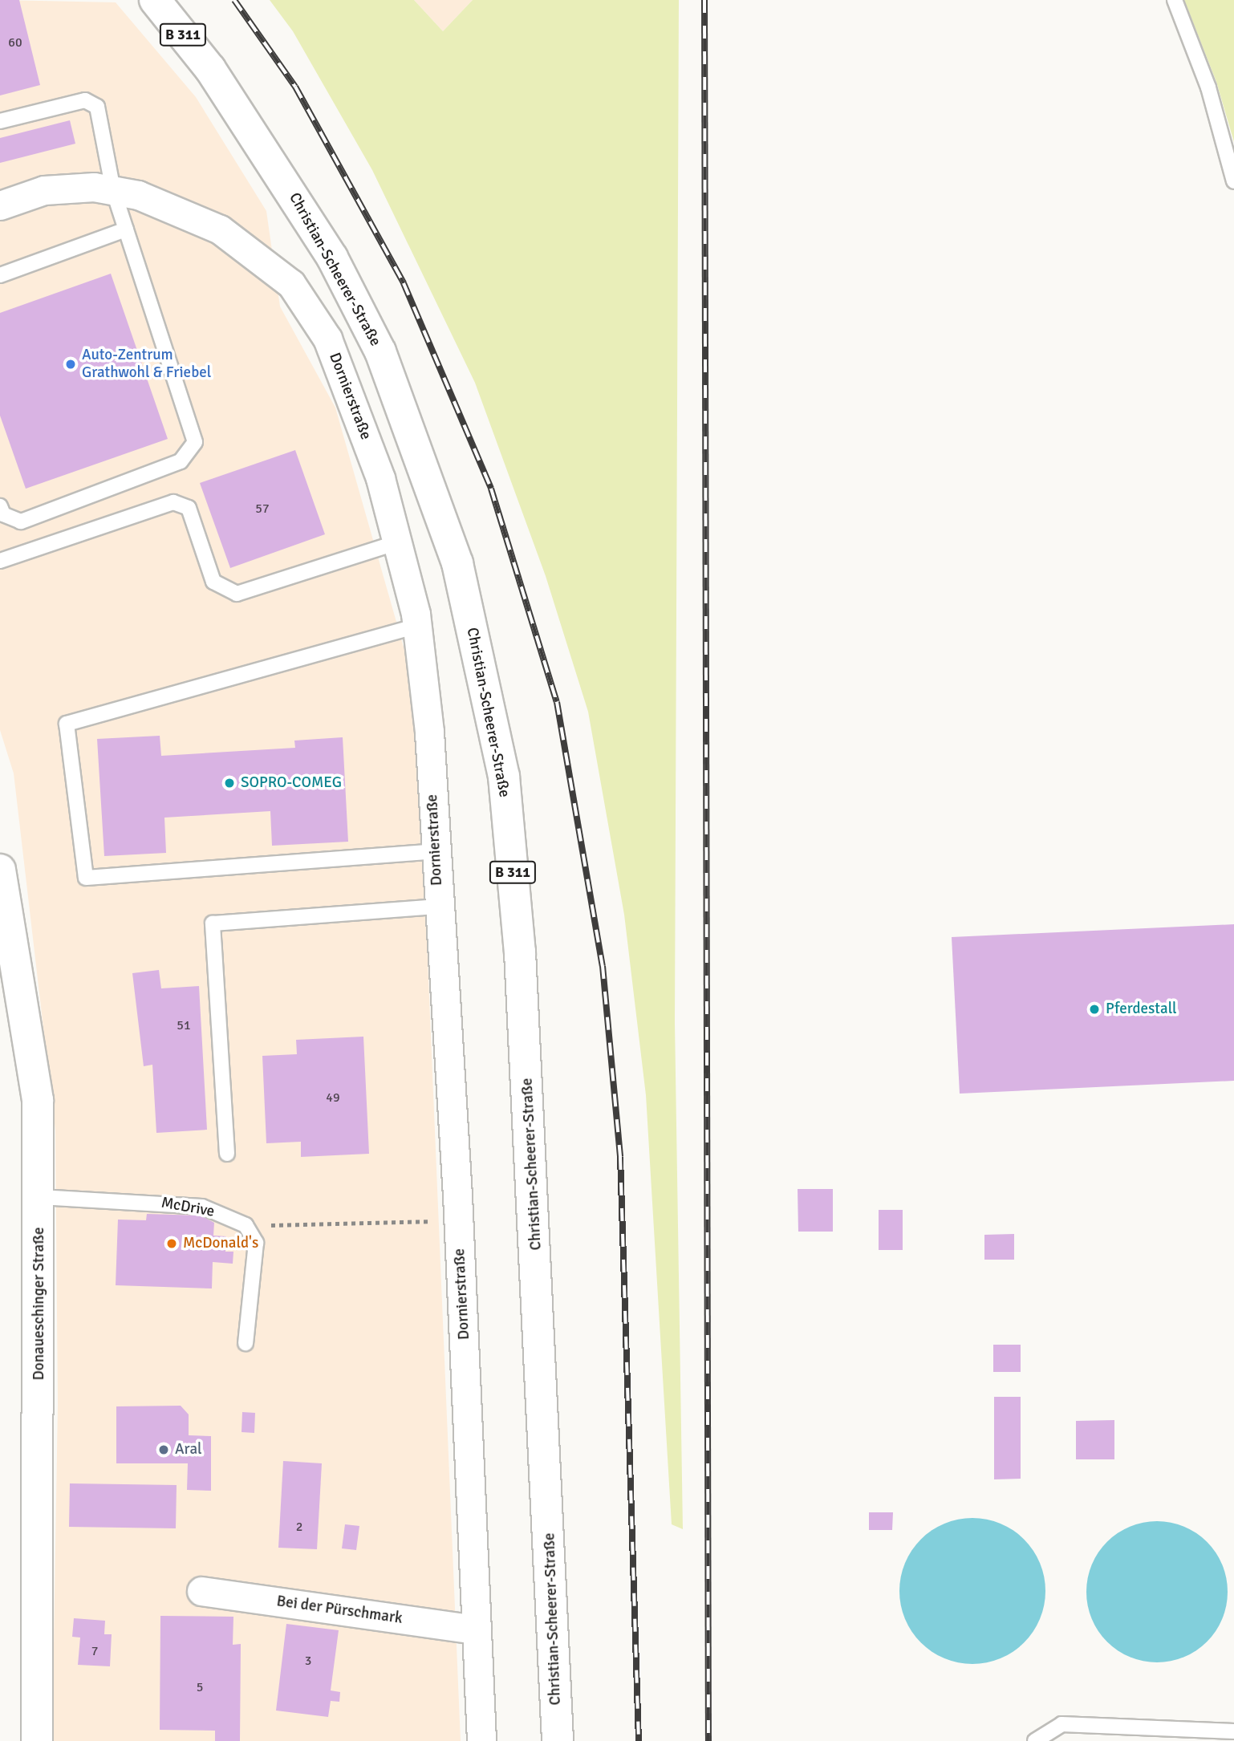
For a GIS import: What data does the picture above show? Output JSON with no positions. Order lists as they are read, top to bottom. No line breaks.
{"streets":{"main road":["B 311","Christian-Scheerer-Straße","Donaueschinger Straße"],"street":["Dornierstraße","Bei der Pürschmark"],"lane":["McDrive"]},"crossings":[["Dornierstraße","Bei der Pürschmark"],["McDrive","Donaueschinger Straße"]],"places":["Auto-Zentrum Grathwohl & Friebel","SOPRO-COMEG","Pferdestall","McDonald's","Aral"],"house_numbers":["60","57","51","49","2","7","3","5"]}
